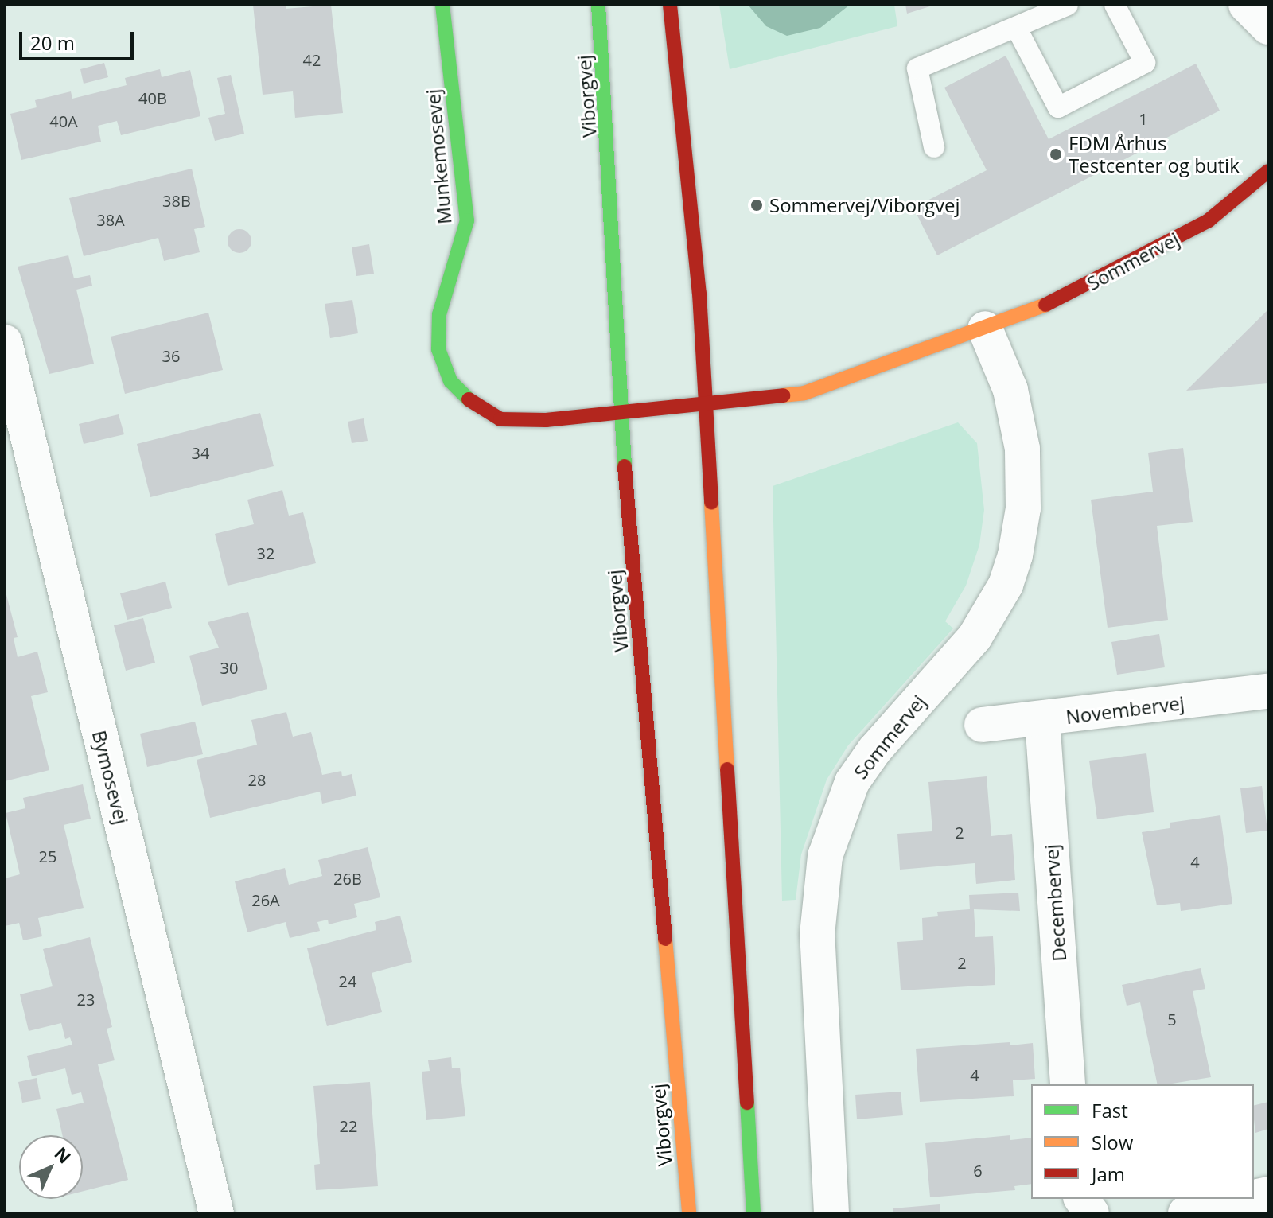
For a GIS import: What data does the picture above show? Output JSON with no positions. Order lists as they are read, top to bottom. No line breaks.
{"streets":{"main road":["Viborgvej","Munkemosevej","Sommervej"],"street":["Novembervej","Bymosevej","Decembervej"]},"crossings":[["Viborgvej","Munkemosevej"],["Munkemosevej","Sommervej"],["Novembervej","Decembervej"]],"places":["FDM Århus Testcenter og butik","Sommervej/Viborgvej"],"house_numbers":["42","40B","1","40A","38B","38A","36","34","32","30","28","2","25","4","26B","26A","2","24","23","5","4","22","6"],"legend":["Fast","Slow","Jam"],"scale_bar":"20 m","north":"top right"}
